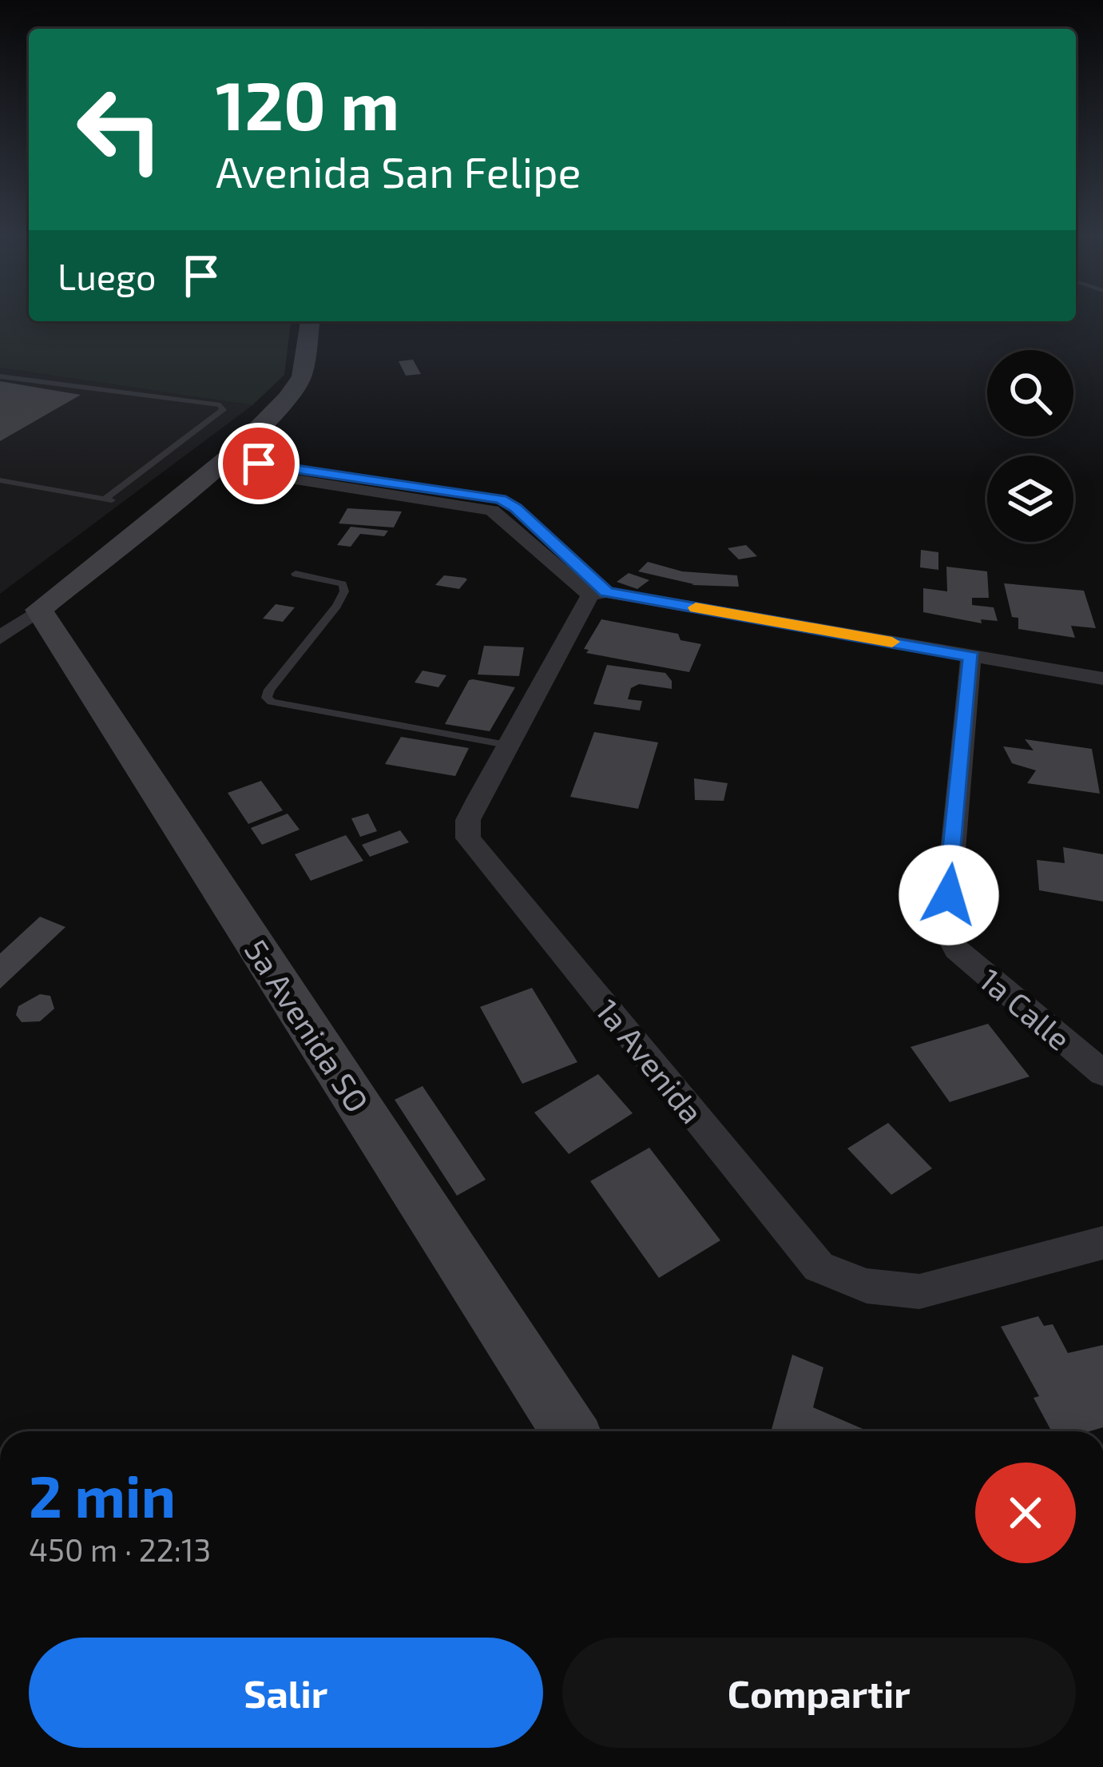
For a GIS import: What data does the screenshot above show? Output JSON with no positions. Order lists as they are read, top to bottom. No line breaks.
{"streets":{"street":["1a Calle","5a Avenida SO","1a Avenida"]},"page":{"turn":["120 m","Avenida San Felipe"],"then":"Luego","heading":["2 min","450 m · 22:13"],"buttons":["Salir","Compartir"]}}
